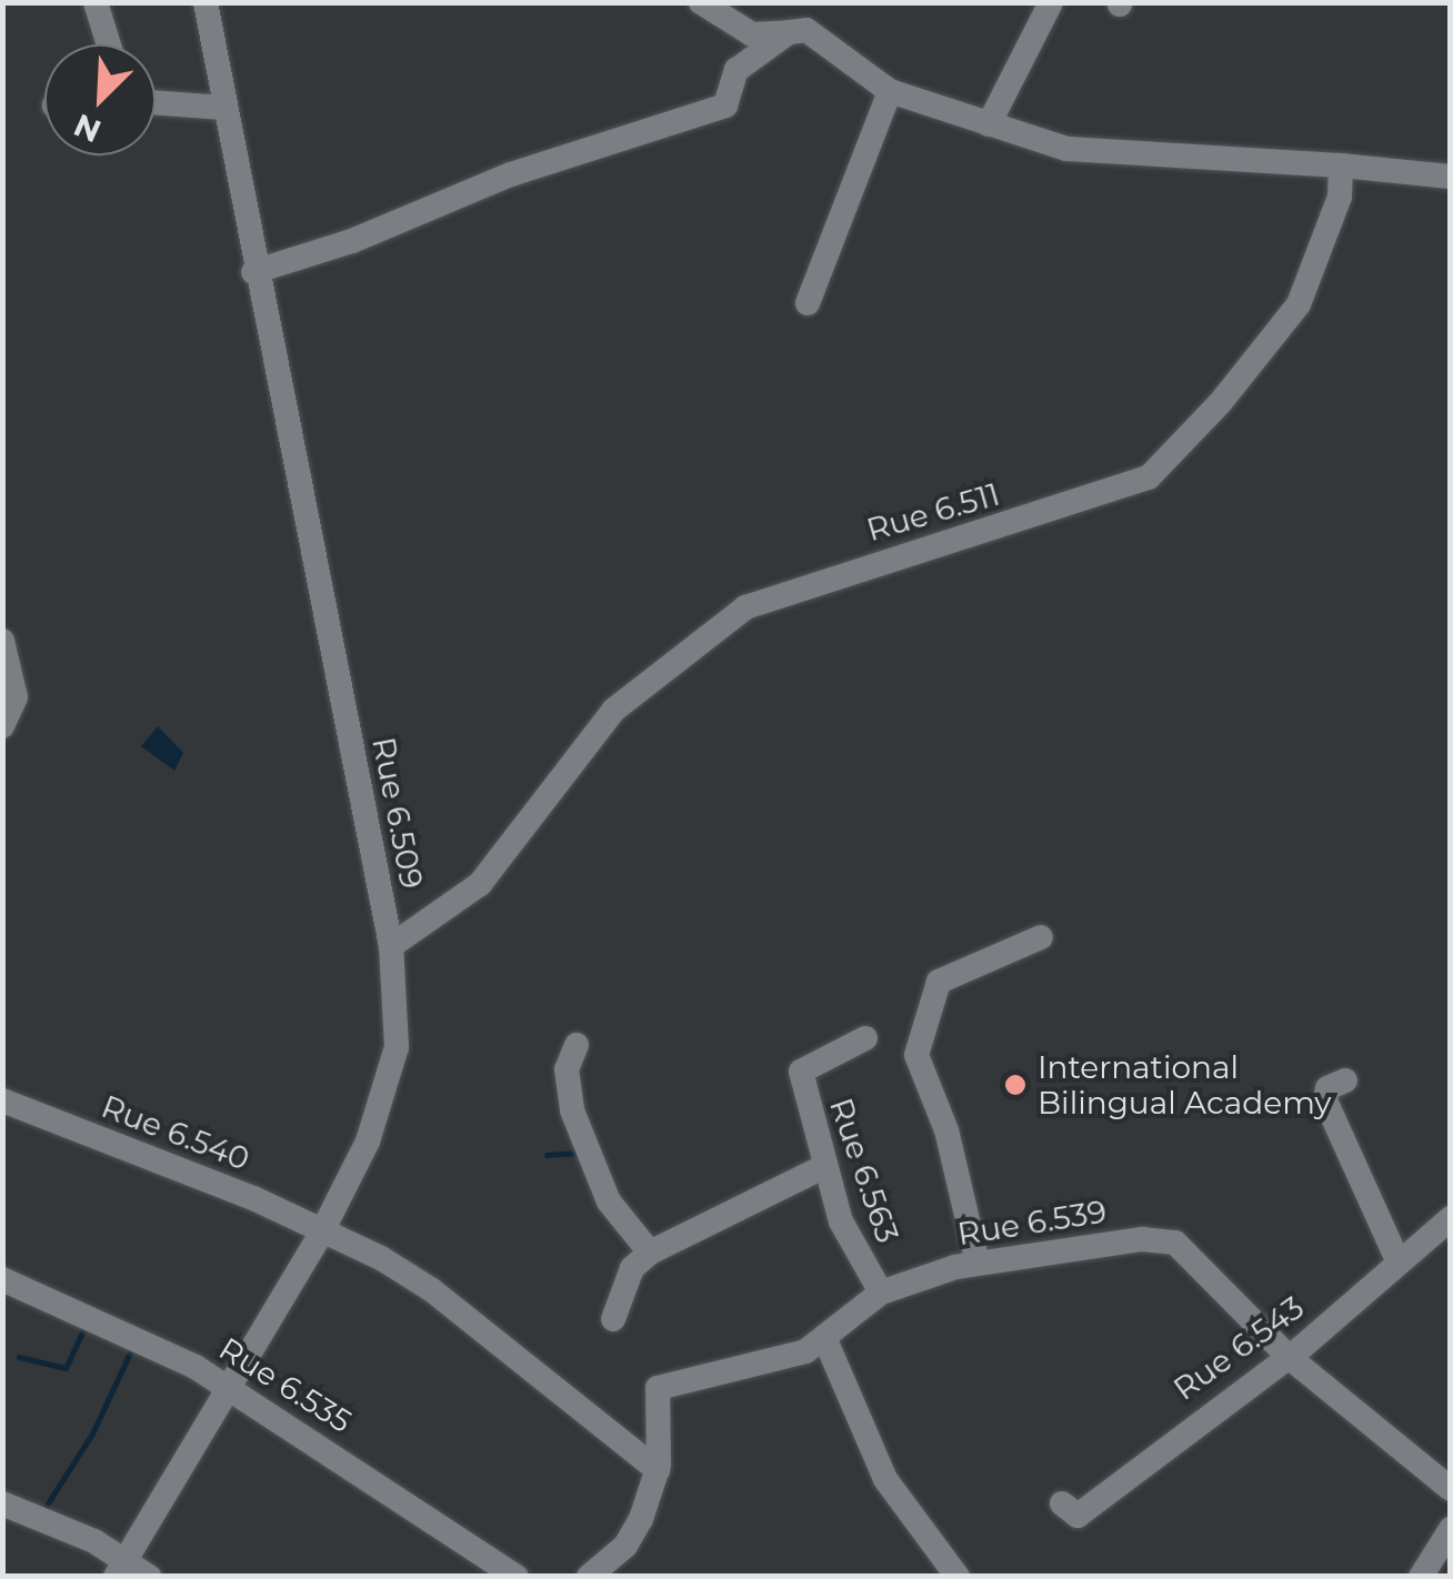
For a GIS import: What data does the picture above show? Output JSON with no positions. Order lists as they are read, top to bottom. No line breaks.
{"streets":{"street":["Rue 6.511","Rue 6.509","Rue 6.540","Rue 6.563","Rue 6.539","Rue 6.543","Rue 6.535"]},"crossings":[["Rue 6.511","Rue 6.509"],["Rue 6.509","Rue 6.540"],["Rue 6.509","Rue 6.535"],["Rue 6.540","Rue 6.539"],["Rue 6.563","Rue 6.539"],["Rue 6.539","Rue 6.543"]],"places":["International Bilingual Academy"],"north":"bottom left"}
